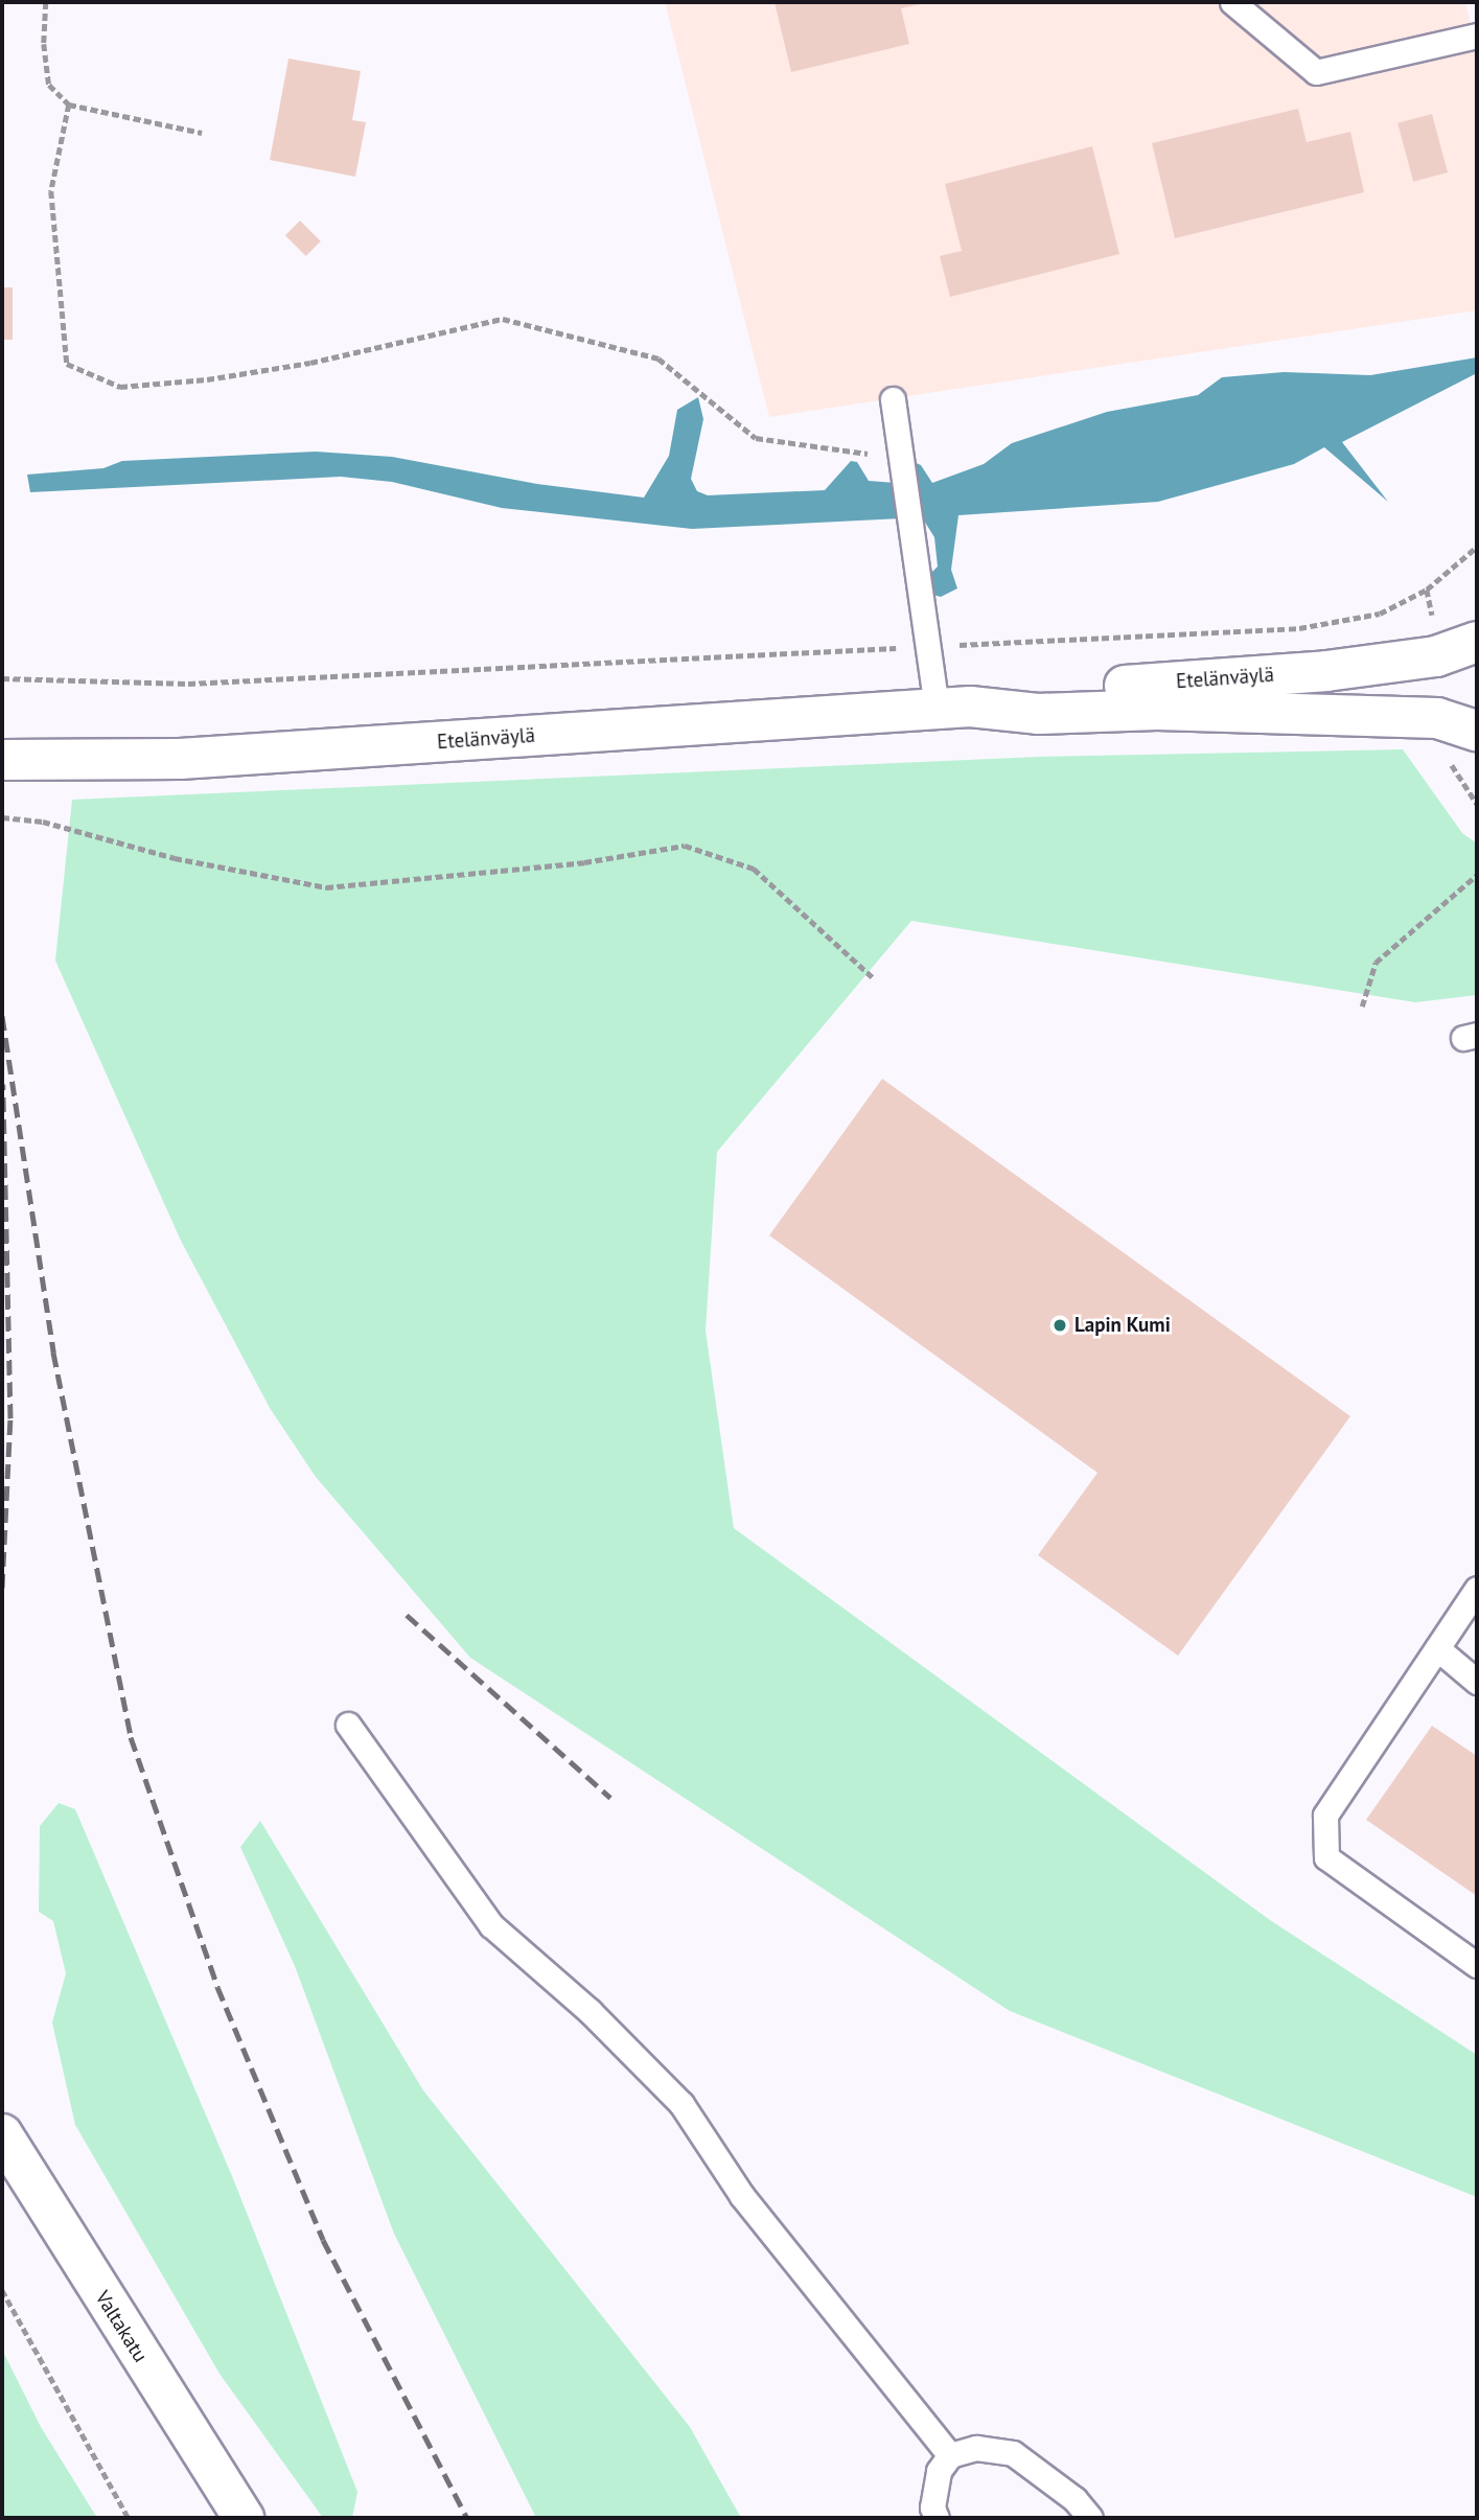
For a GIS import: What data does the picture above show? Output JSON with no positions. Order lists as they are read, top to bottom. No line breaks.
{"streets":{"main road":["Etelänväylä","Valtakatu"]},"places":["Lapin Kumi"]}
